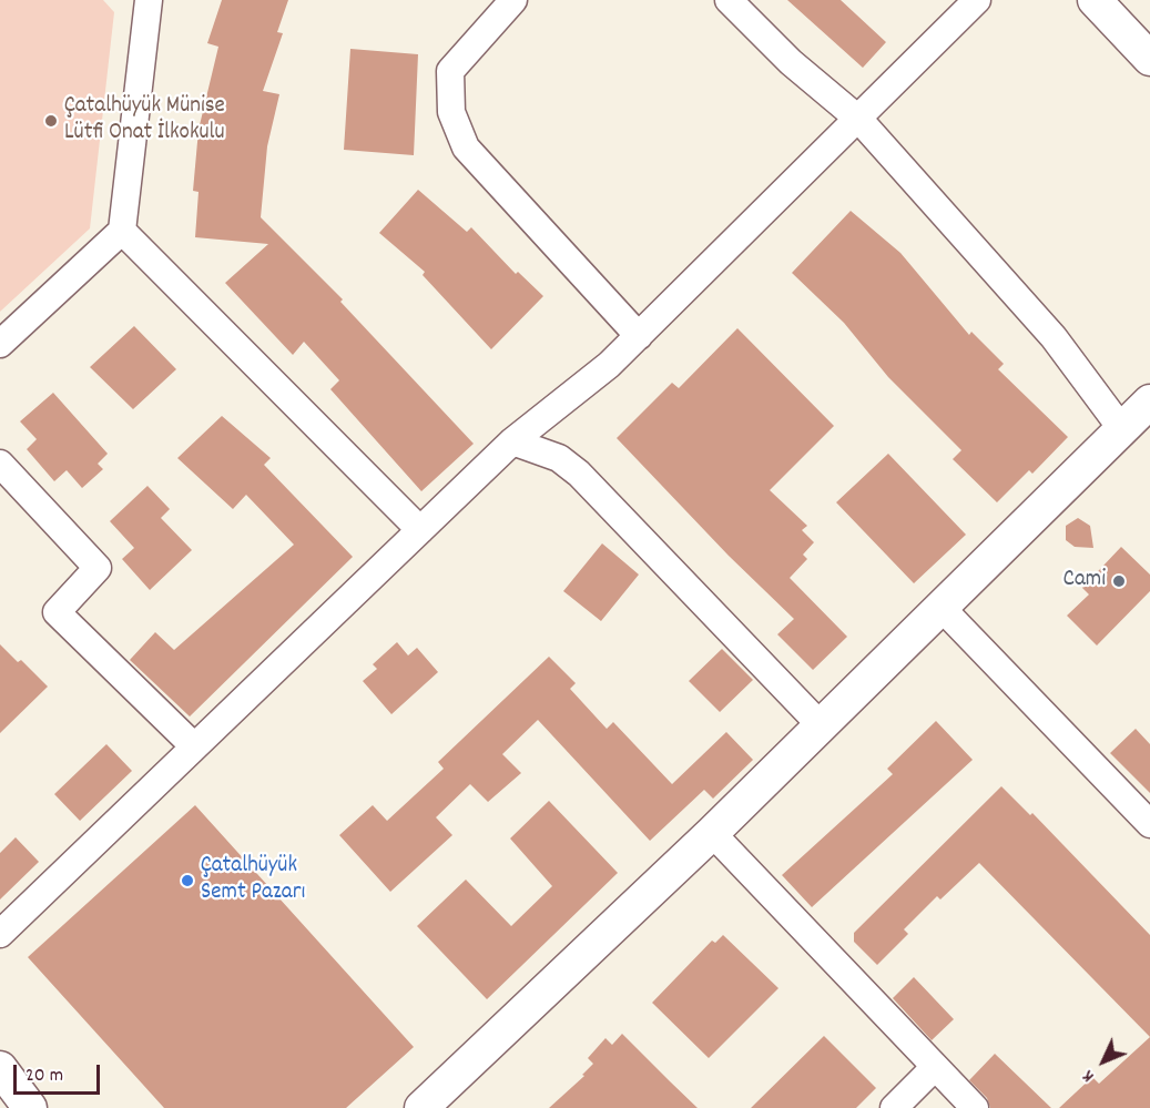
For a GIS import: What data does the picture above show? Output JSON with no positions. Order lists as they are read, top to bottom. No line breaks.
{"places":["Çatalhüyük Münise Lütfi Onat İlkokulu","Cami","Çatalhüyük Semt Pazarı"],"scale_bar":"20 m","north":"bottom left"}
